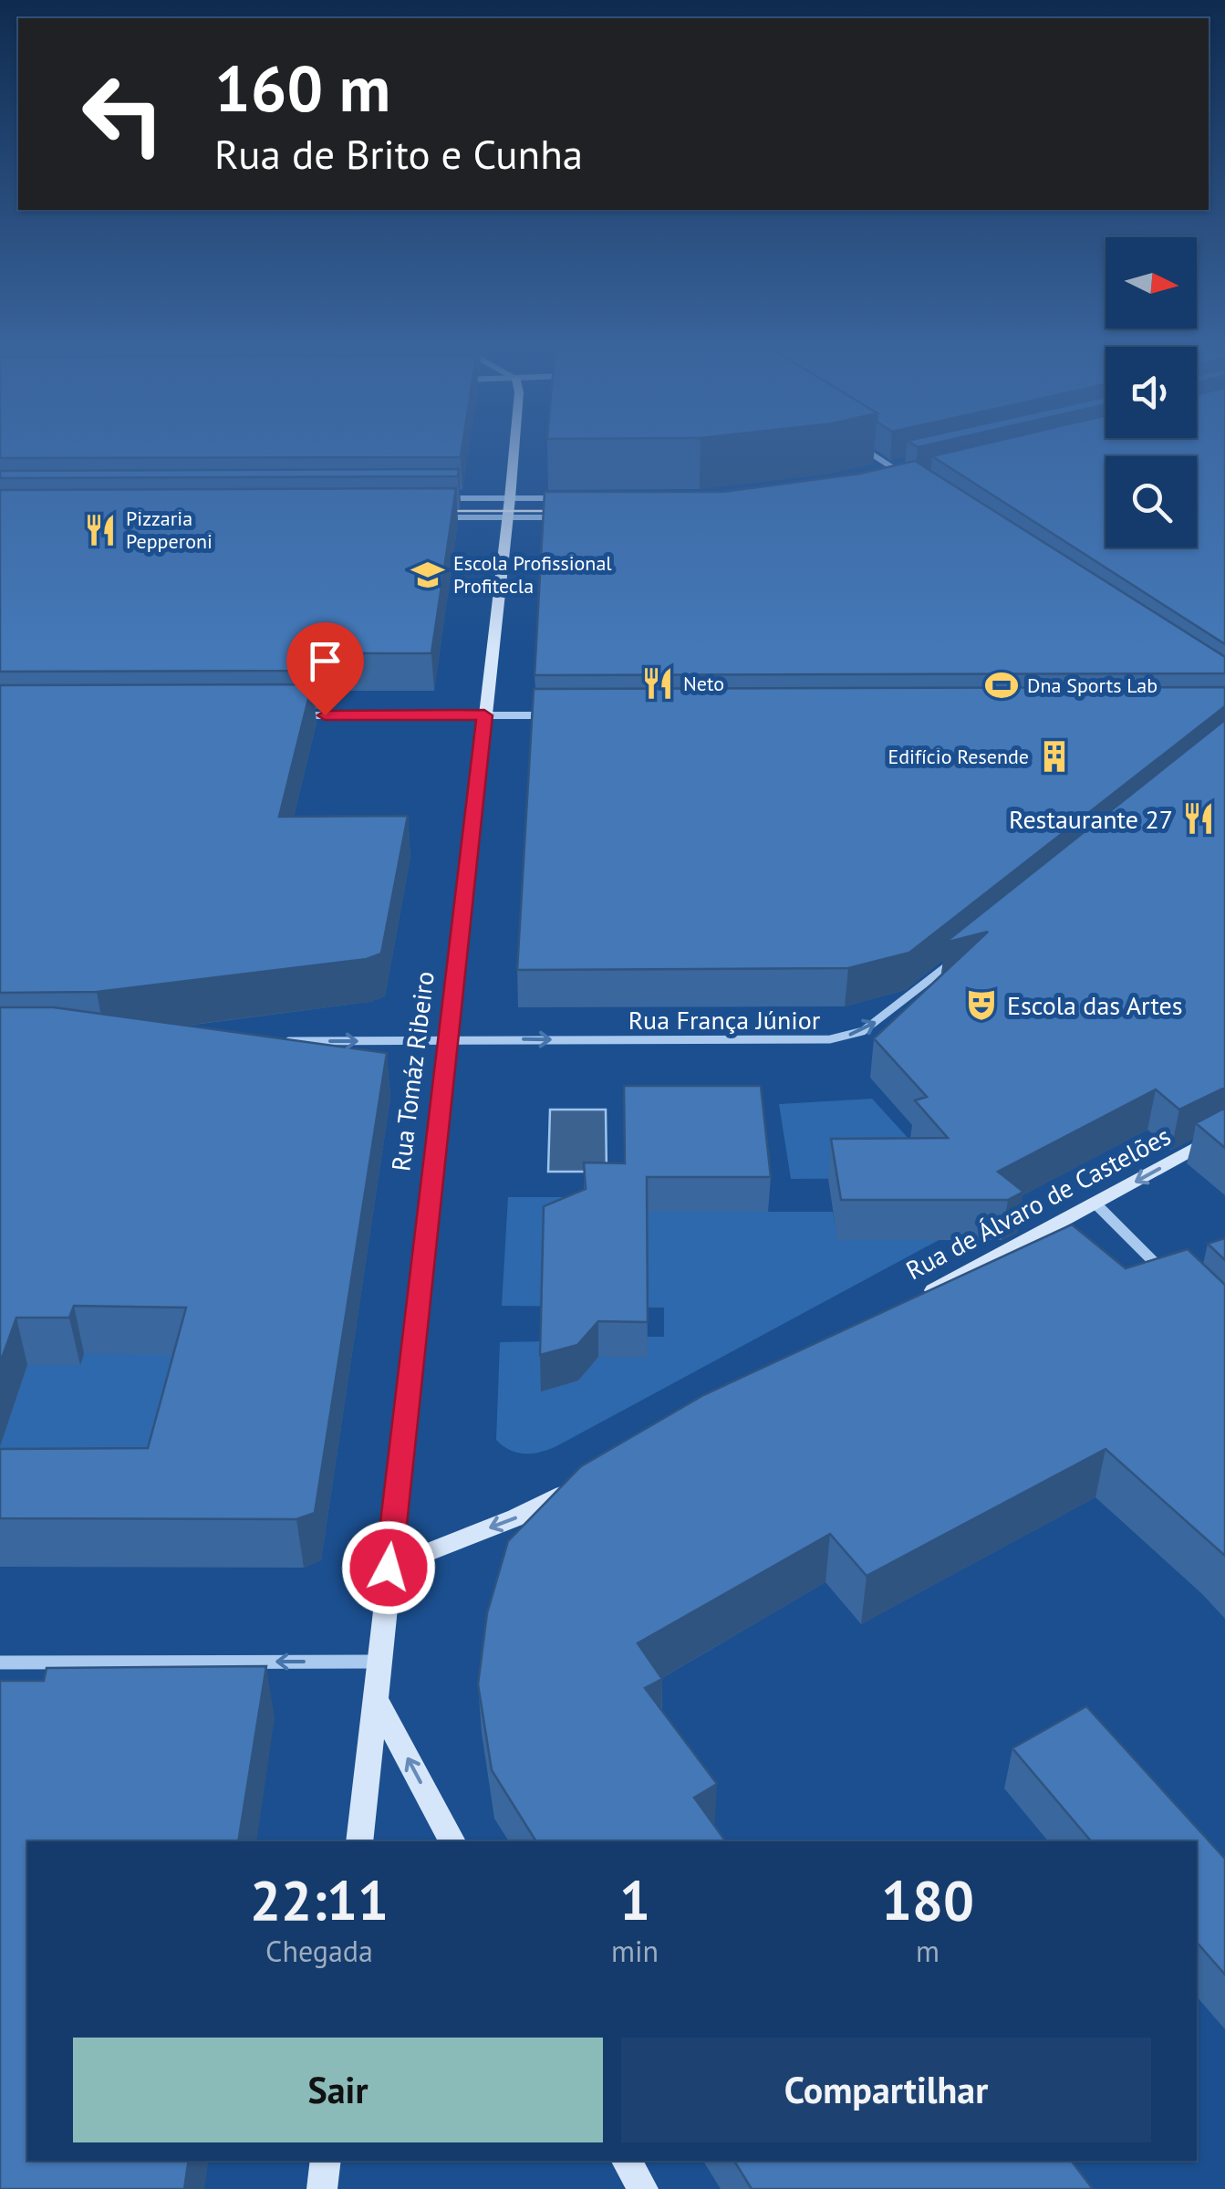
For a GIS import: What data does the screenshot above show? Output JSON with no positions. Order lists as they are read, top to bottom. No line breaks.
{"streets":{"street":["Rua França Júnior","Rua Tomáz Ribeiro","Rua de Álvaro de Castelões"]},"crossings":[["Rua França Júnior","Rua Tomáz Ribeiro"]],"one_way":["Rua França Júnior","Rua de Álvaro de Castelões"],"places":{"restaurant":["Pizzaria Pepperoni","Neto","Restaurante 27"],"school or university":["Escola Profissional Profitecla"],"sports":["Dna Sports Lab"],"building":["Edifício Resende"],"theatre":["Escola das Artes"]},"north":"right","page":{"turn":["160 m","Rua de Brito e Cunha"],"eta":["22:11","Chegada","1","min","180","m"],"buttons":["Sair","Compartilhar"]}}
